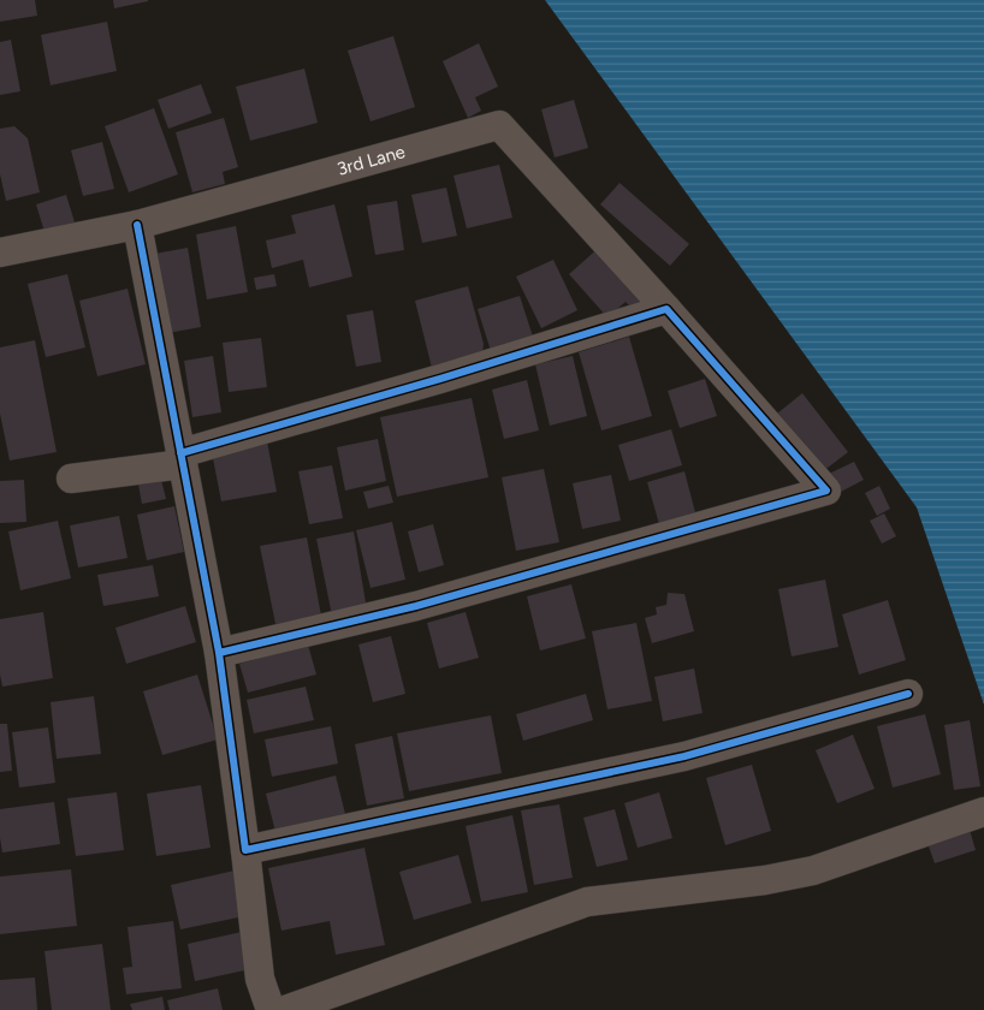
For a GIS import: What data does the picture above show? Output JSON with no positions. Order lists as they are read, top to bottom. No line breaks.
{"streets":{"street":["3rd Lane"]}}
